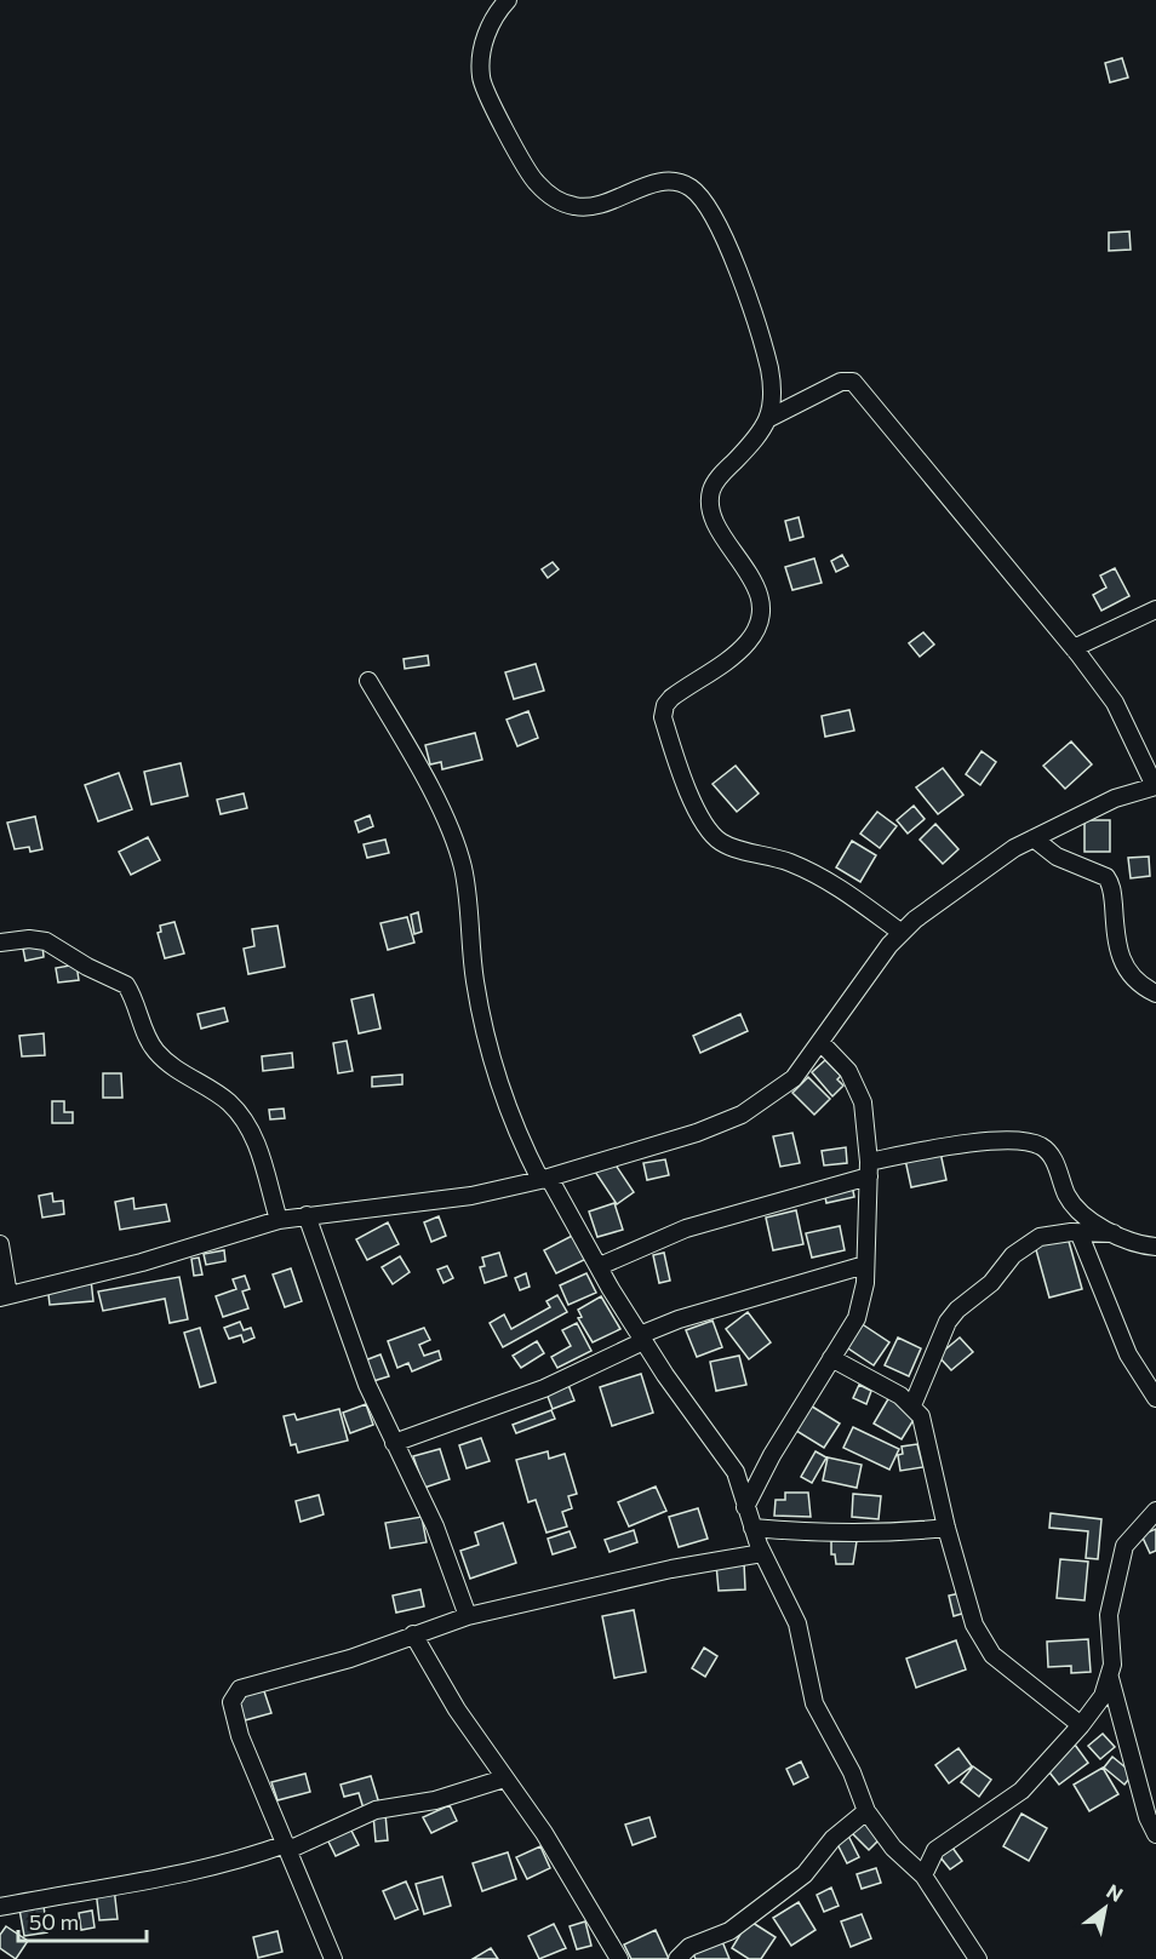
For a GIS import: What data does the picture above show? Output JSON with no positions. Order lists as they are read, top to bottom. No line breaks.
{"scale_bar":"50 m","north":"top right"}
